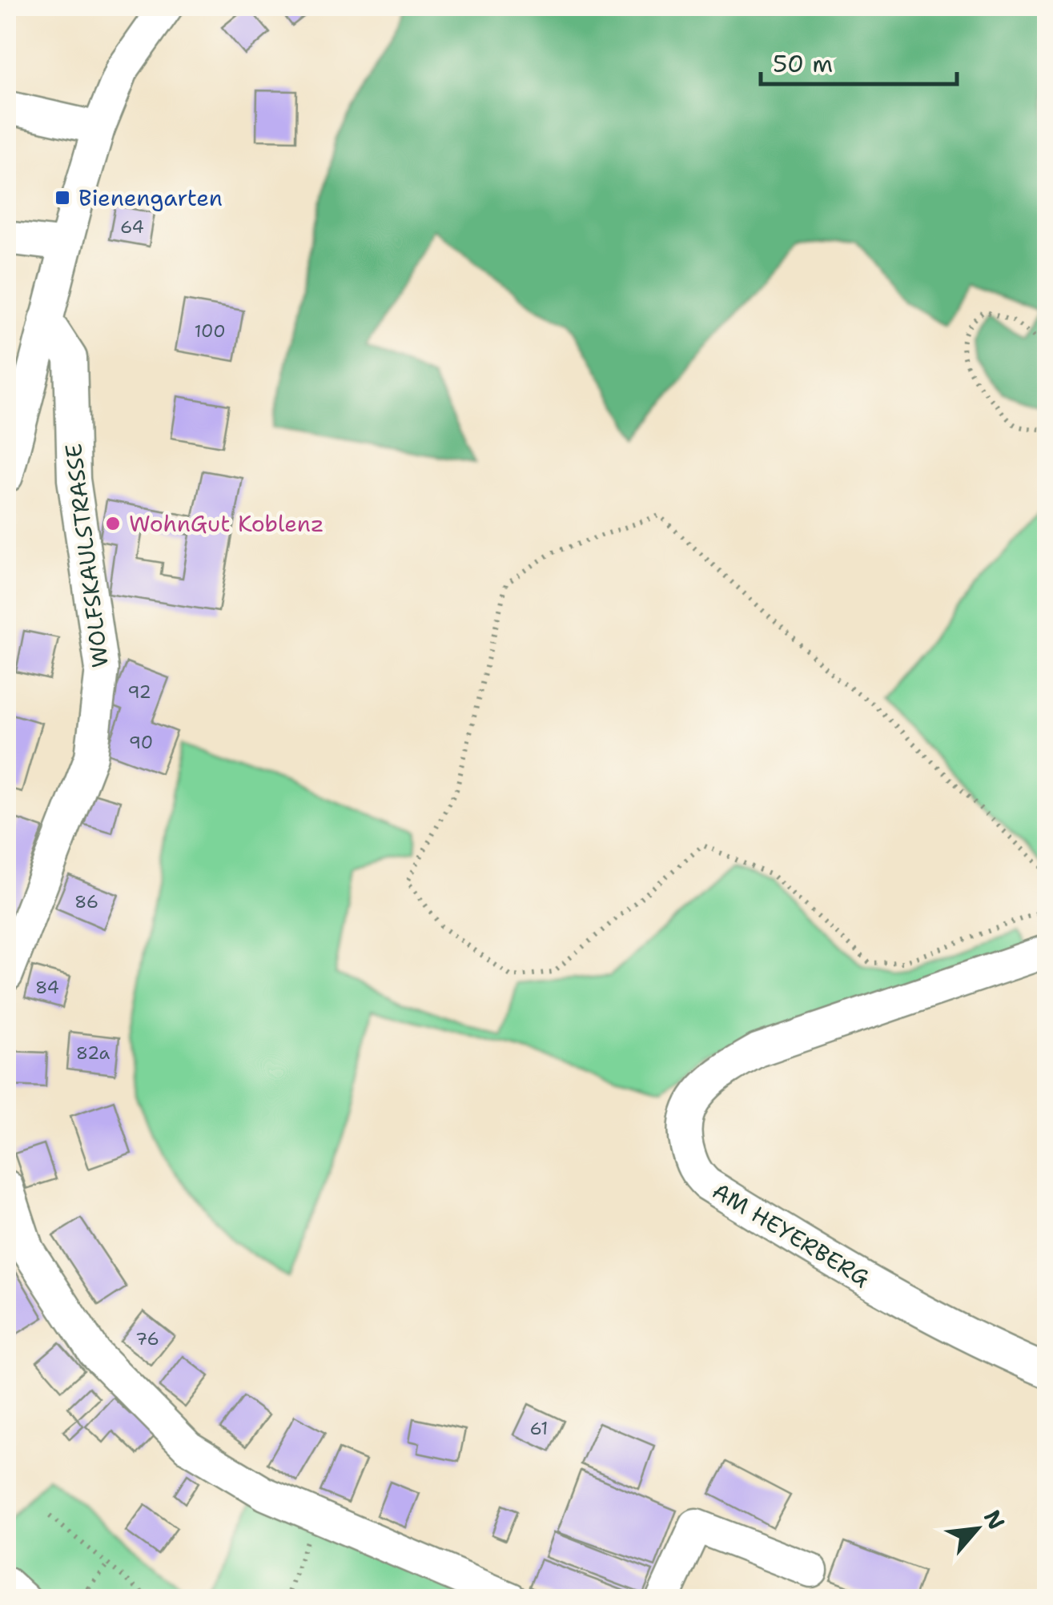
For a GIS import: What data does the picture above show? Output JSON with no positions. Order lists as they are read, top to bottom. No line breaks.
{"streets":{"street":["WOLFSKAULSTRASSE","AM HEYERBERG"]},"places":{"transit":["Bienengarten"],"other":["WohnGut Koblenz"]},"house_numbers":["64","100","92","90","86","84","82a","76","61"],"scale_bar":"50 m","north":"top right"}
